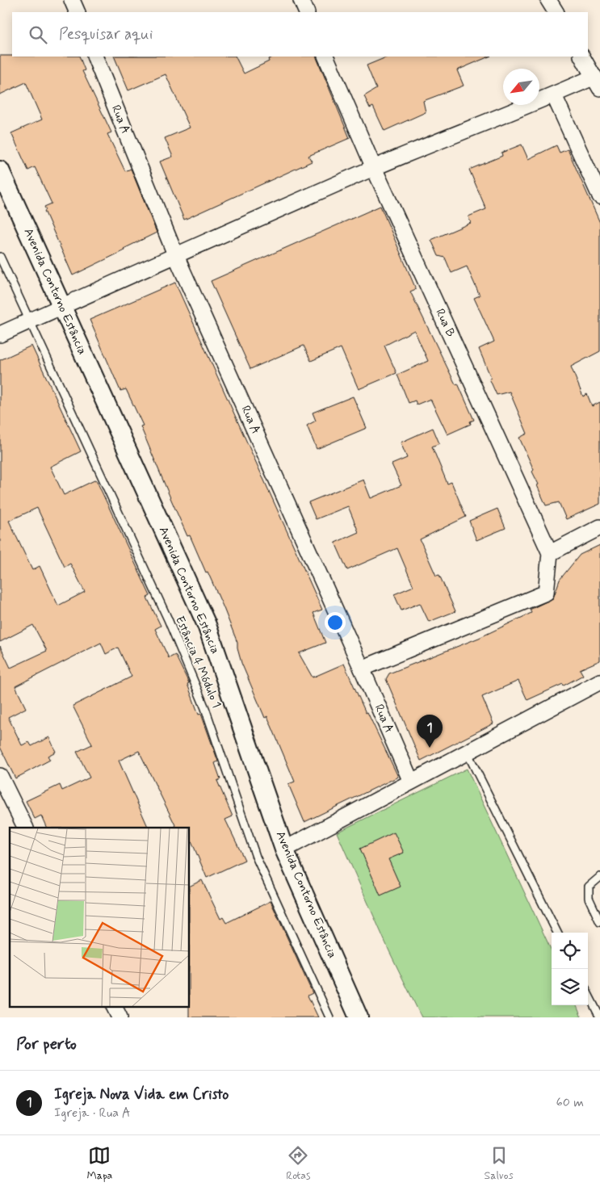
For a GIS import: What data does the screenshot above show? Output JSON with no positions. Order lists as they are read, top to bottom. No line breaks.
{"streets":{"street":["Rua A","Avenida Contorno Estância","Rua B"],"lane":["Estância 4 Módulo 1"]},"north":"bottom left","page":{"search":"Pesquisar aqui","pins":"1","heading":"Por perto","list":[{"mark":"1","name":"Igreja Nova Vida em Cristo","note":"Igreja · Rua A","value":"60 m"}],"nav":["Mapa","Rotas","Salvos"]}}
